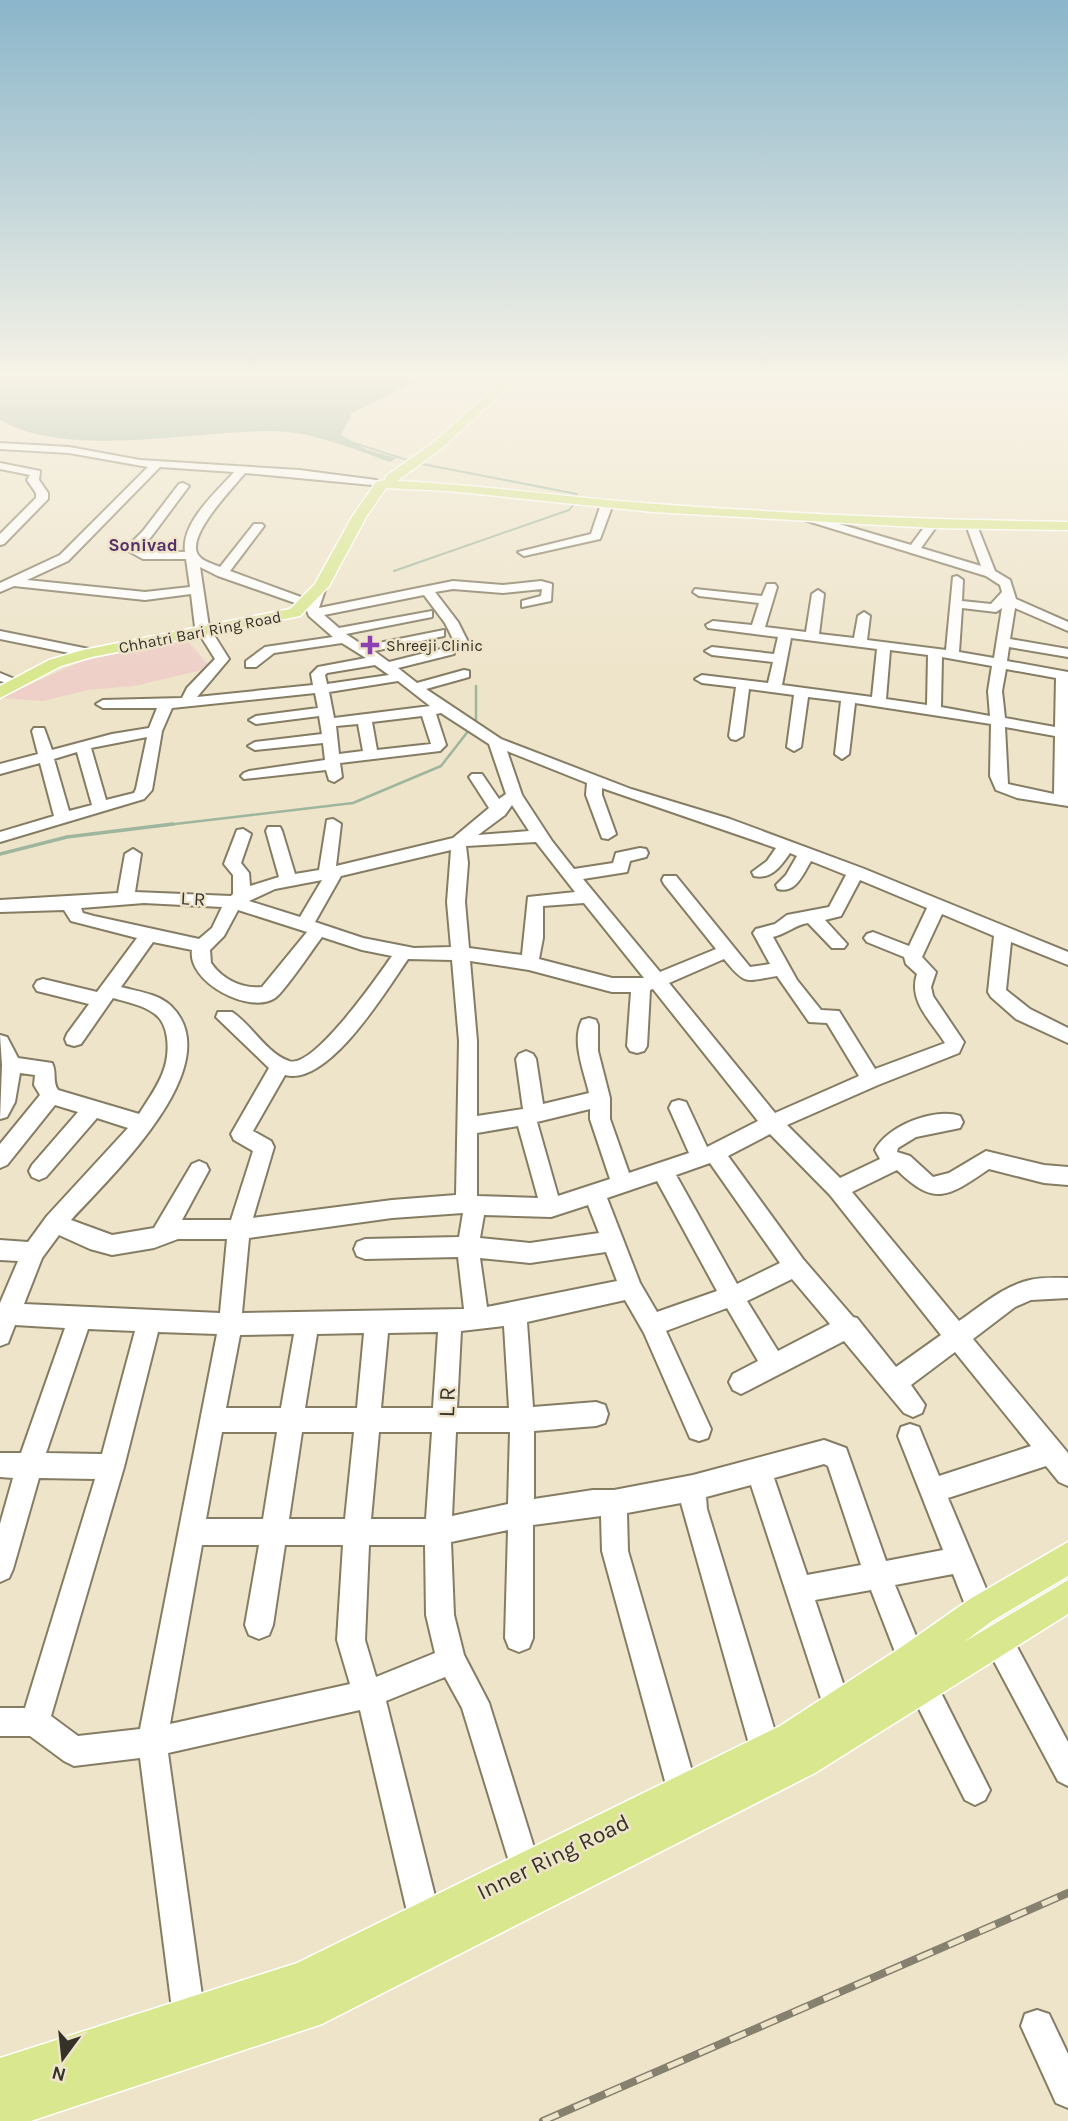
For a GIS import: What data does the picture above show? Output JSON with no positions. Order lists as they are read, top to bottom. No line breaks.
{"streets":{"main road":["Chhatri Bari Ring Road","Inner Ring Road"],"street":["L R"]},"crossings":[["L R","Inner Ring Road"]],"districts":["Sonivad"],"places":{"health":["Shreeji Clinic"]},"north":"bottom"}
